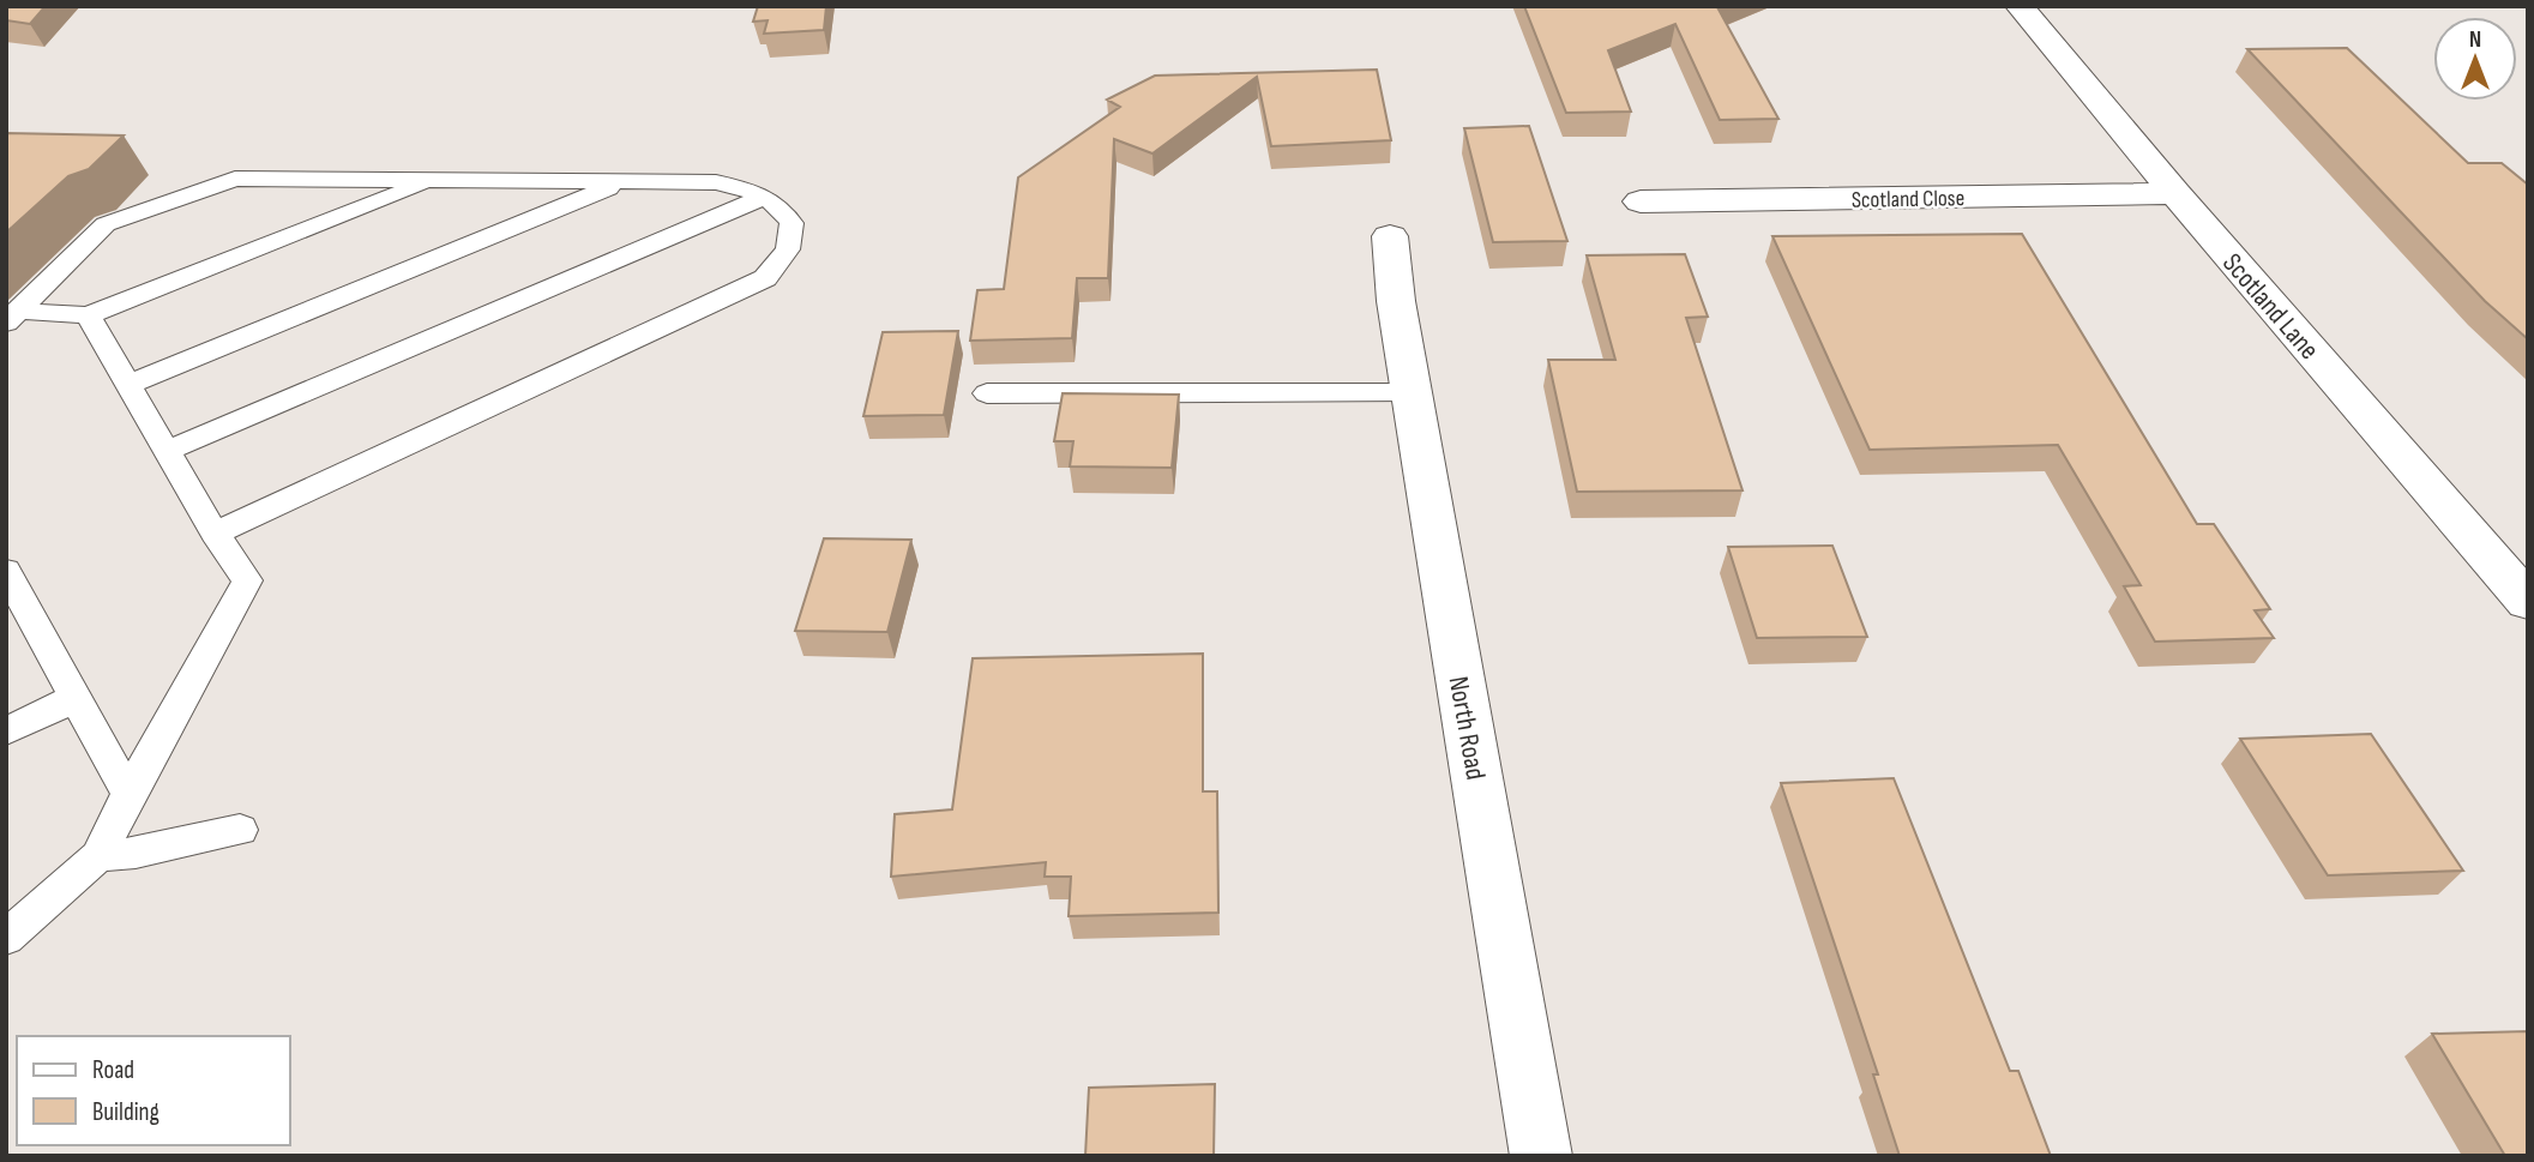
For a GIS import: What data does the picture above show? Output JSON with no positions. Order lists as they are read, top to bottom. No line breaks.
{"streets":{"street":["Scotland Close","Scotland Lane","North Road"]},"crossings":[["Scotland Close","Scotland Lane"]],"legend":["Road","Building"],"north":"top"}
